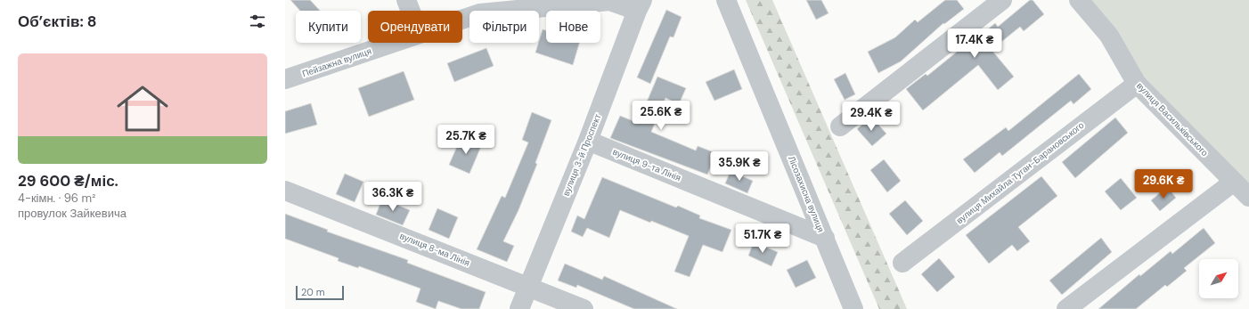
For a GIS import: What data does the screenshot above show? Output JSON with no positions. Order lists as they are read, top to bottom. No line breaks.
{"streets":{"street":["Пейзажна вулиця","вулиця Васильківського","вулиця 3-й Проспект","вулиця 9-та Лінія","вулиця Михайла Туган-Барановського","Лісозахисна вулиця","вулиця 8-ма Лінія"]},"crossings":[["Пейзажна вулиця","вулиця 3-й Проспект"],["вулиця Васильківського","вулиця Михайла Туган-Барановського"],["вулиця 3-й Проспект","вулиця 9-та Лінія"],["вулиця 3-й Проспект","вулиця 8-ма Лінія"],["вулиця 9-та Лінія","Лісозахисна вулиця"]],"scale_bar":"20 m","north":"top right","page":{"heading":"Об’єктів: 8","chip":["Купити","Орендувати","Фільтри","Нове"],"price":["17.4K ₴","25.6K ₴","29.4K ₴","25.7K ₴","35.9K ₴","29.6K ₴","36.3K ₴","51.7K ₴"],"list":[{"name":"29 600 ₴/міс.","note":"4-кімн. · 96 m² · провулок Зайкевича"}],"scale":"20 m"}}
